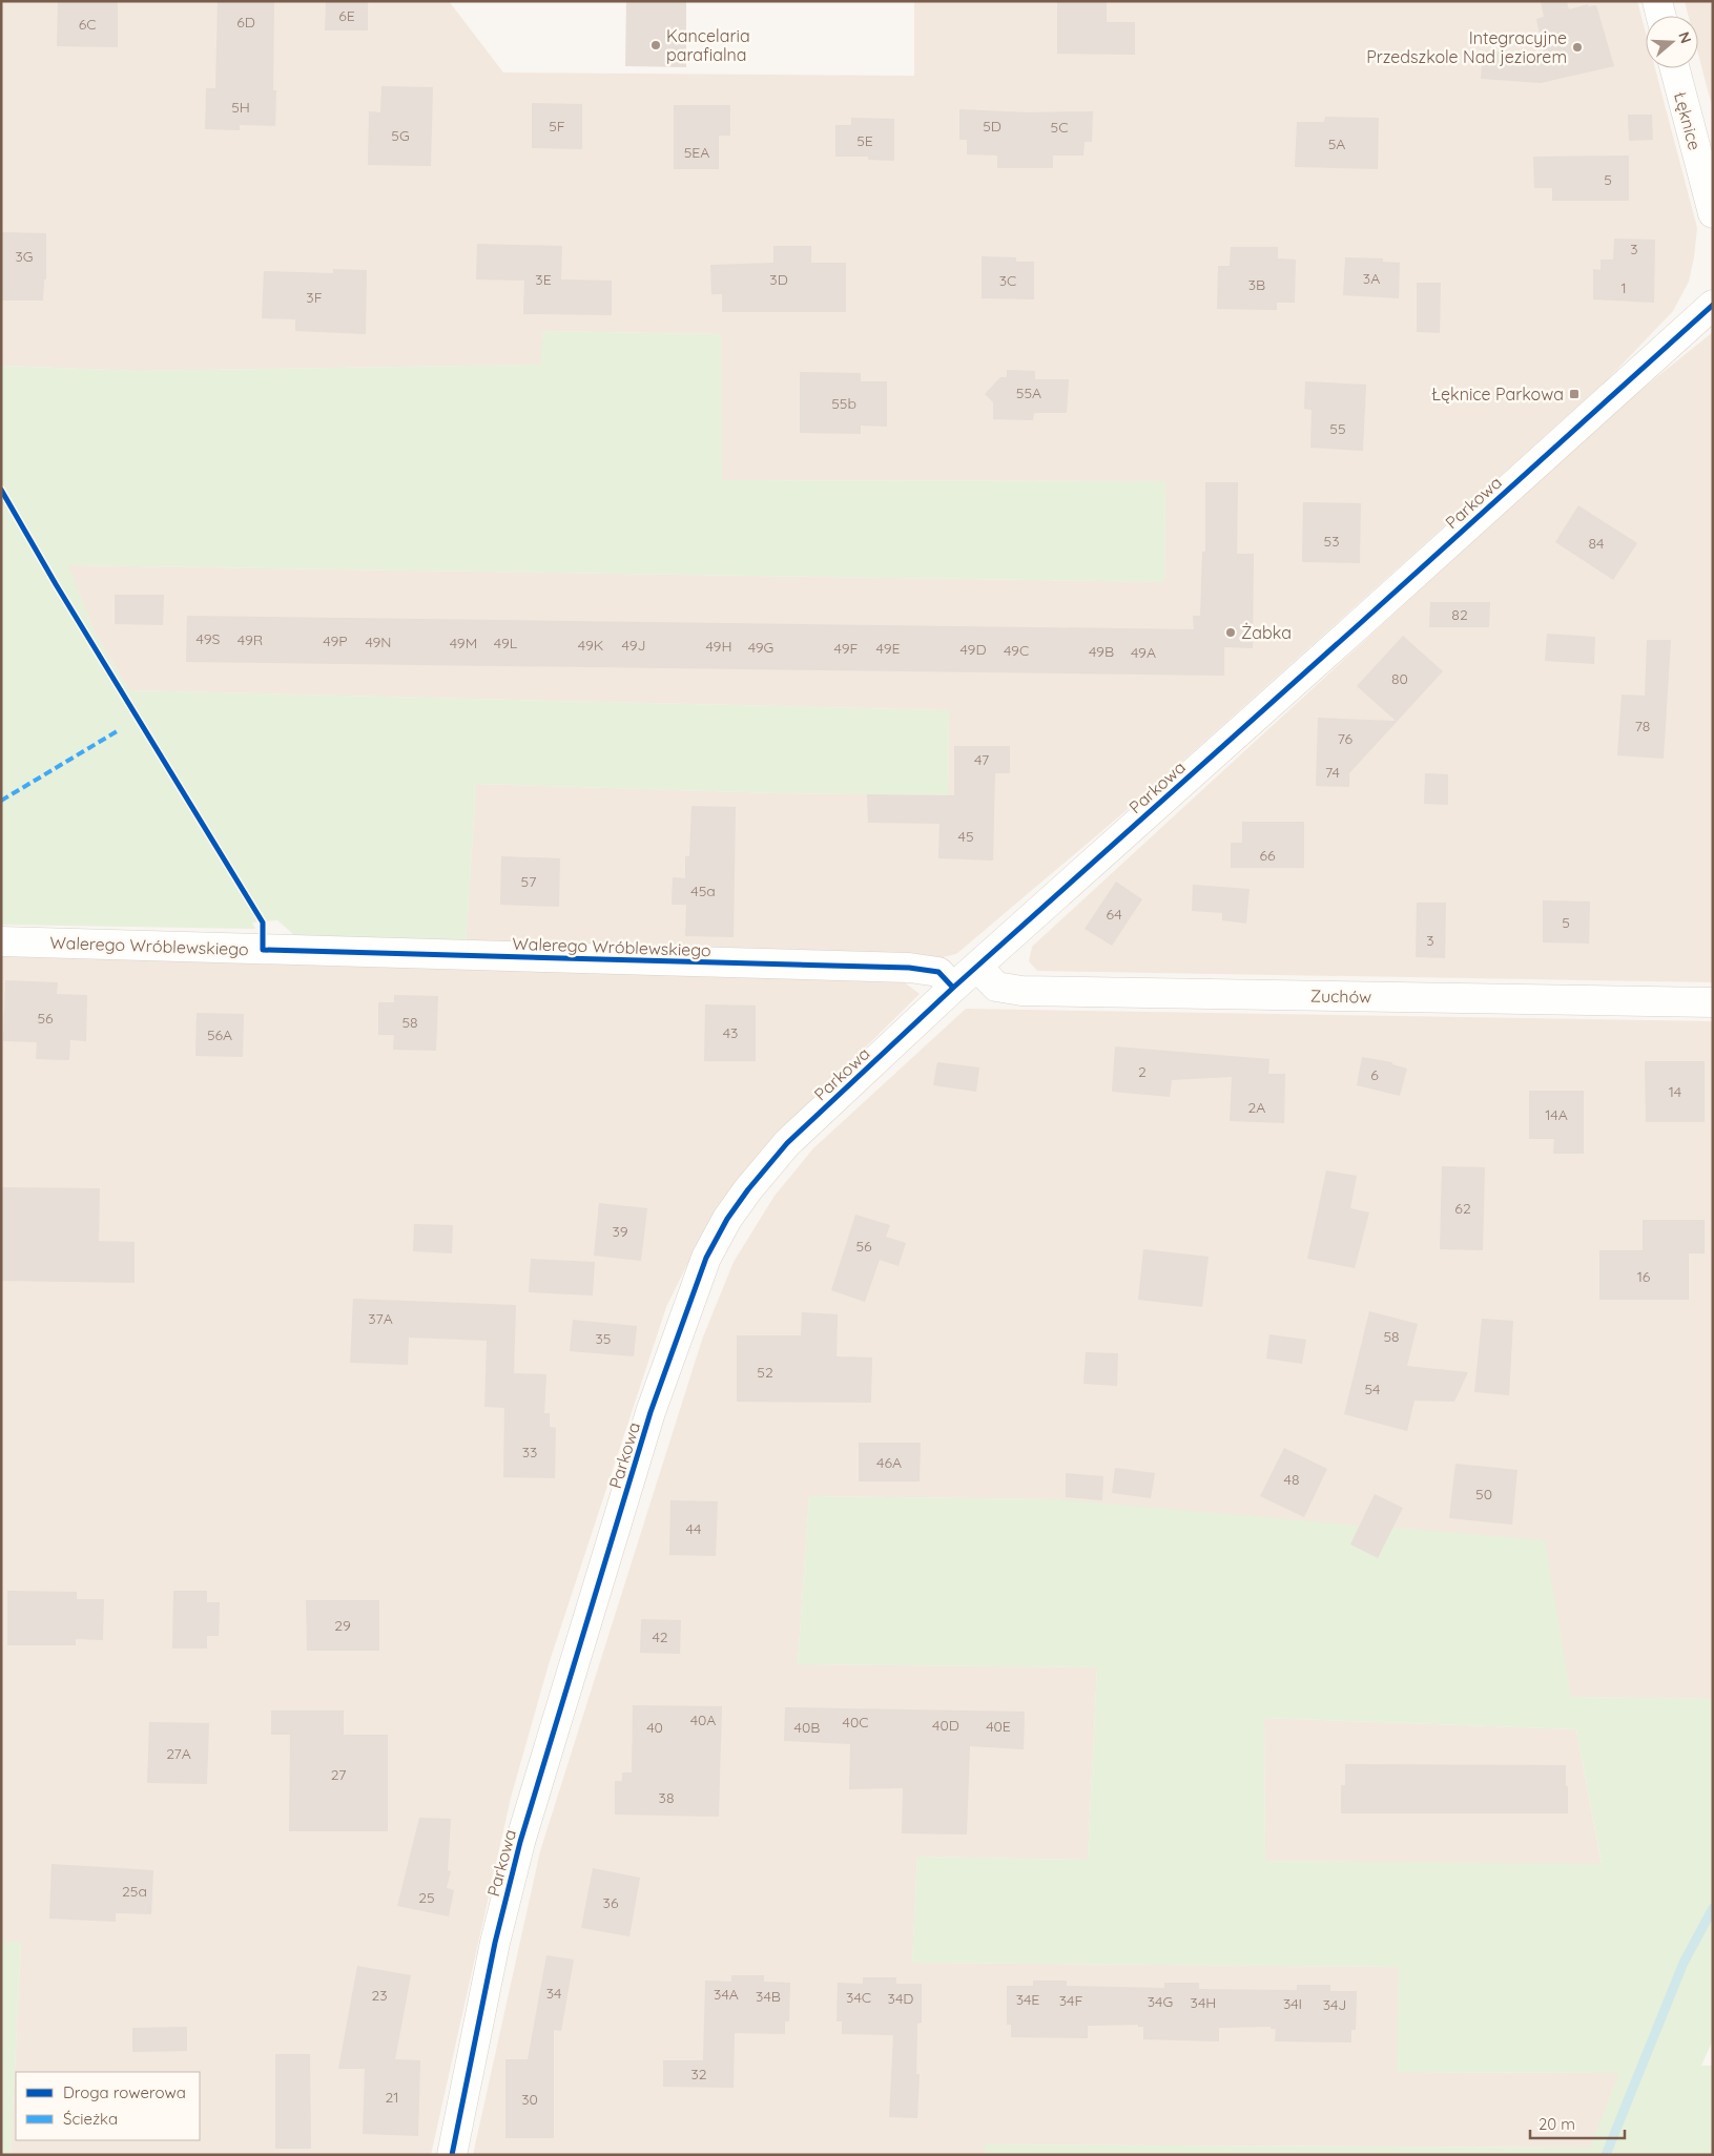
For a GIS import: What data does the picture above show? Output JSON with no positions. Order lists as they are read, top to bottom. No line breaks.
{"streets":{"street":["Łęknice","Parkowa","Walerego Wróblewskiego","Zuchów"]},"crossings":[["Parkowa","Walerego Wróblewskiego"],["Parkowa","Zuchów"]],"places":{"other":["Kancelaria parafialna","Integracyjne Przedszkole Nad jeziorem","Żabka"],"transit":["Łęknice Parkowa"]},"house_numbers":["6E","6D","6C","5H","5F","5D","5C","5G","5E","5A","5EA","5","3","3G","3A","3E","3D","3C","3B","1","3F","55A","55b","55","53","84","82","49S","49R","49P","49N","49M","49L","49K","49J","49H","49G","49F","49E","49D","49C","49B","49A","80","78","76","47","74","45","66","57","45a","64","5","3","56","58","43","56A","2","6","14","2A","14A","62","39","56","16","37A","58","35","52","54","33","46A","48","50","44","29","42","40A","40C","40D","40E","40","40B","27A","27","38","25a","25","36","34","34A","23","34B","34C","34D","34E","34F","34G","34H","34I","34J","32","21","30"],"legend":["Droga rowerowa","Ścieżka"],"scale_bar":"20 m","north":"right"}
